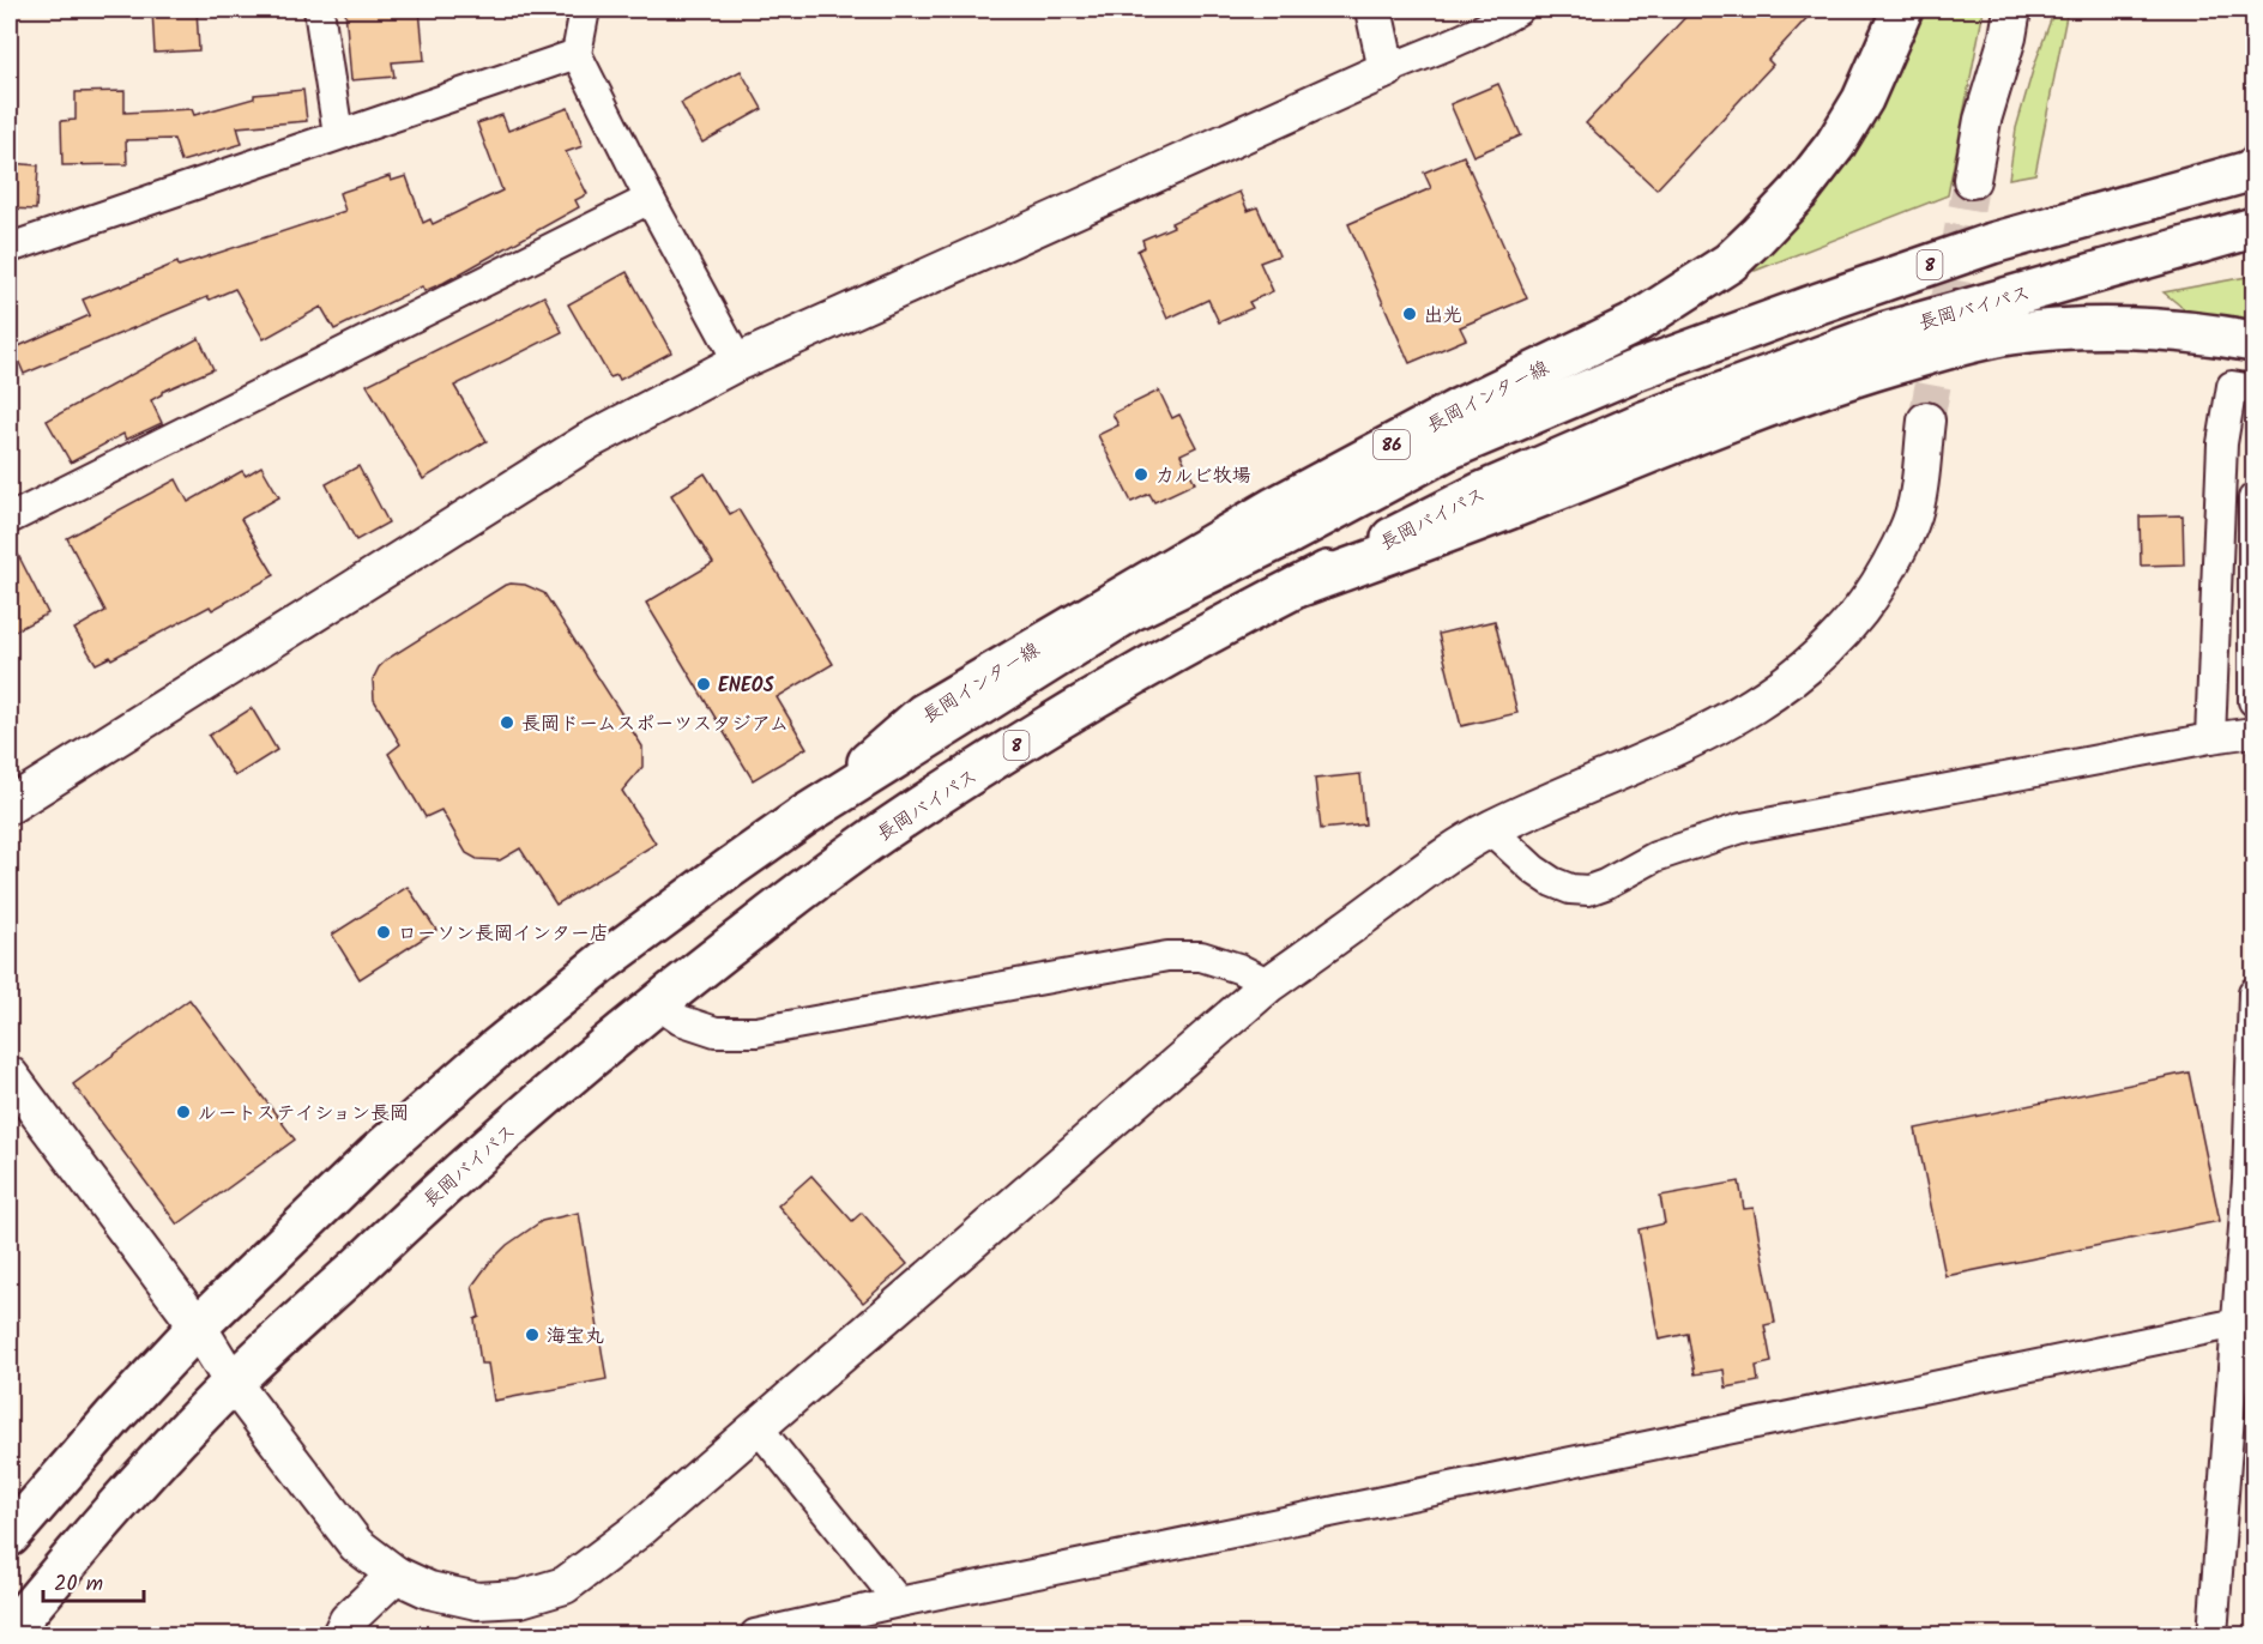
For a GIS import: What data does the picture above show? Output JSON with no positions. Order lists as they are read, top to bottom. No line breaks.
{"streets":{"main road":["8","長岡バイパス","長岡インター線","86"]},"crossings":[["8","長岡インター線"]],"places":["出光","カルビ牧場","ENEOS","長岡ドームスポーツスタジアム","ローソン長岡インター店","ルートステイション長岡","海宝丸"],"scale_bar":"20 m"}
